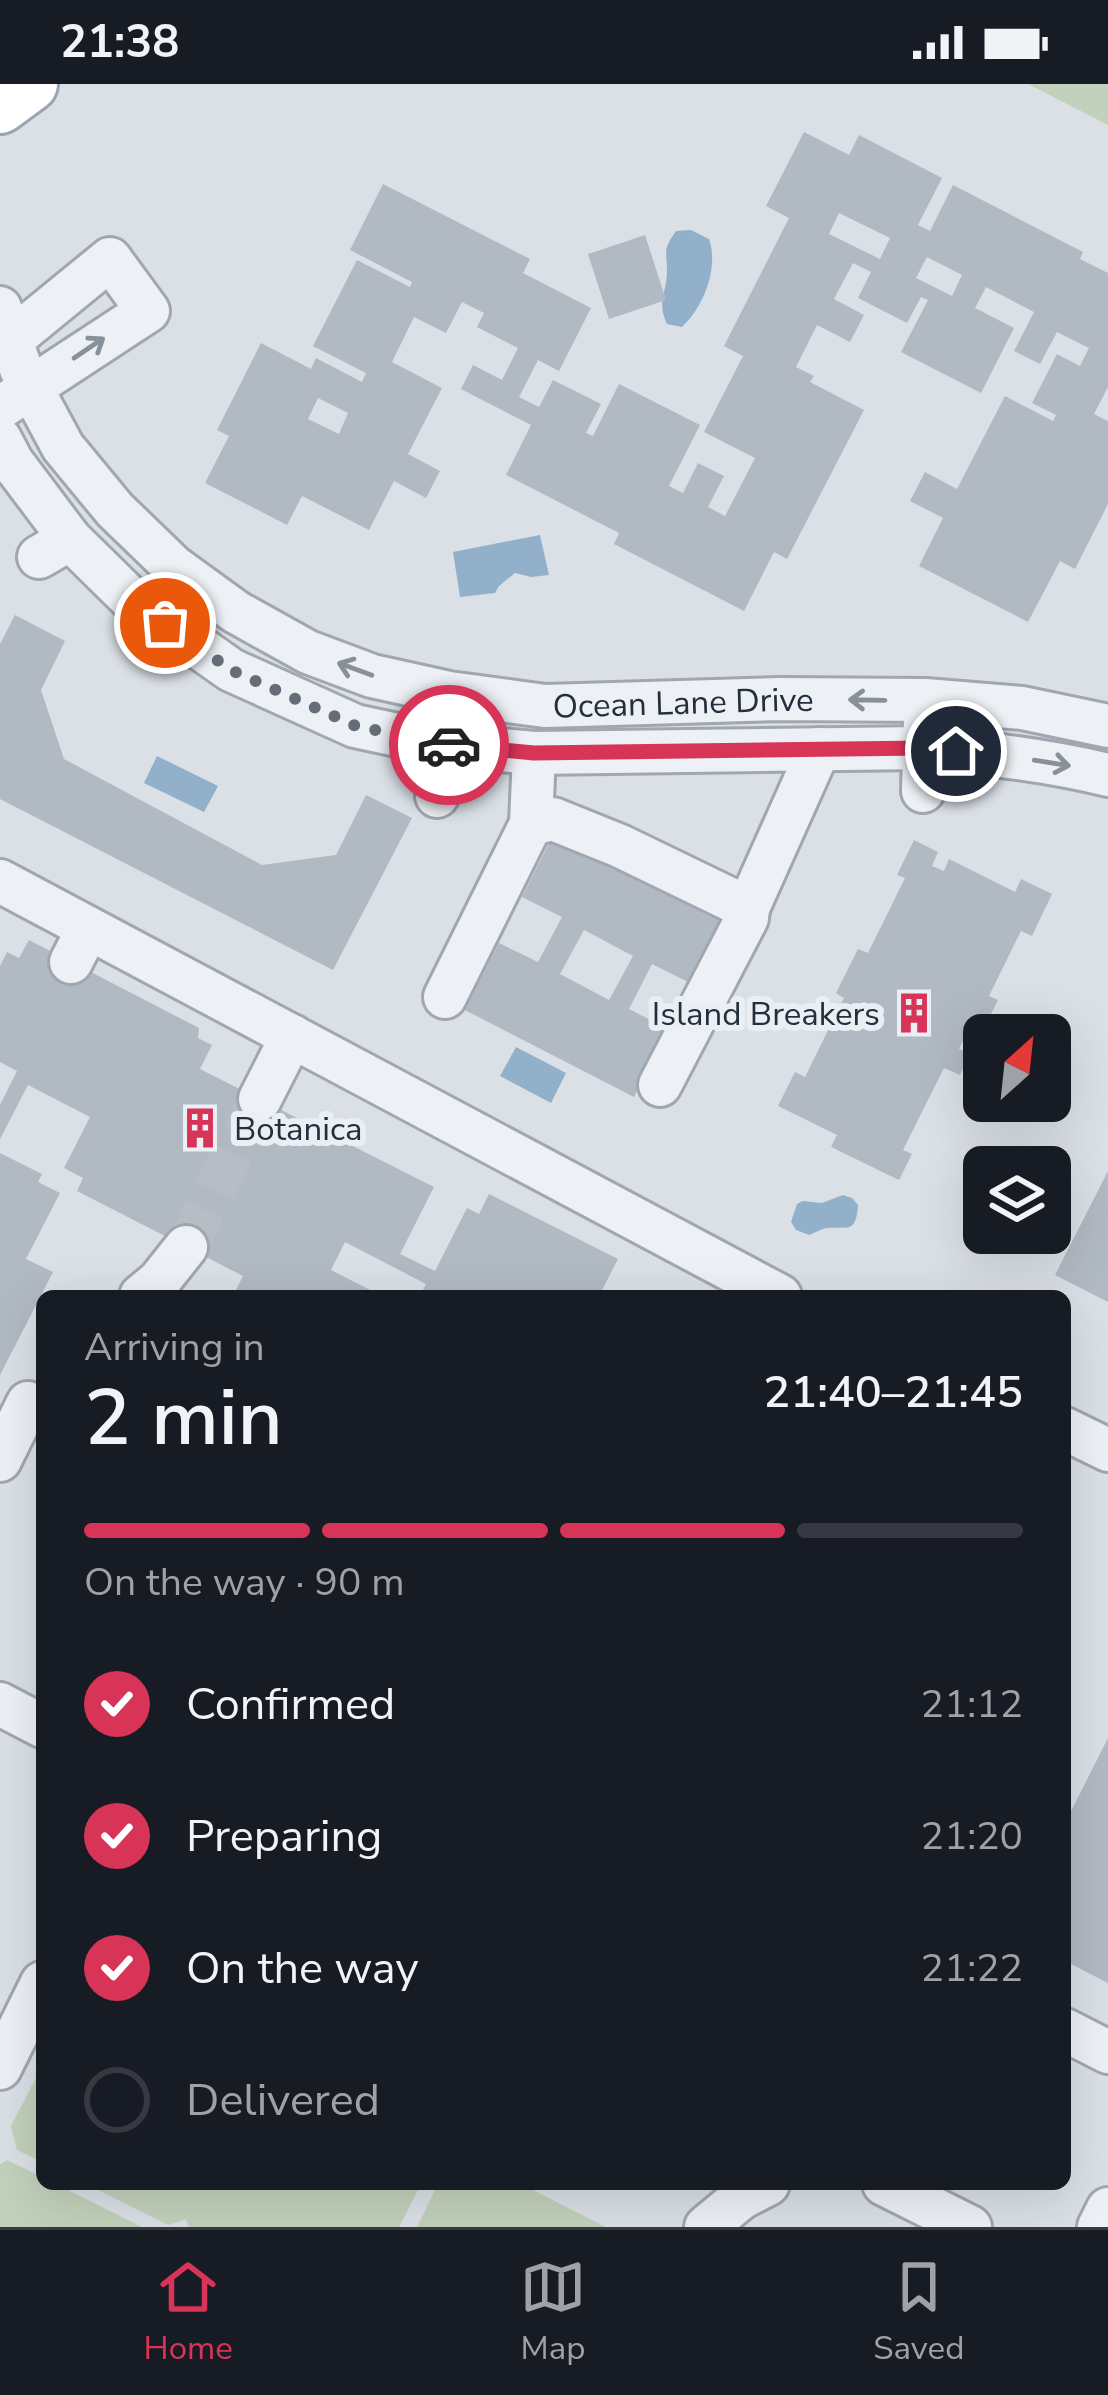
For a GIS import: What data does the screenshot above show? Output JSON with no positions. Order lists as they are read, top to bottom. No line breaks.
{"streets":{"street":["Ocean Lane Drive"]},"places":{"building":["Island Breakers","Botanica"]},"north":"top right","page":{"status":"21:38","heading":["2 min","Arriving in","21:40–21:45"],"bar":"On the way · 90 m","list":[["Confirmed","21:12"],["Preparing","21:20"],["On the way","21:22"],"Delivered"],"tabs":["Home","Map","Saved"]}}
